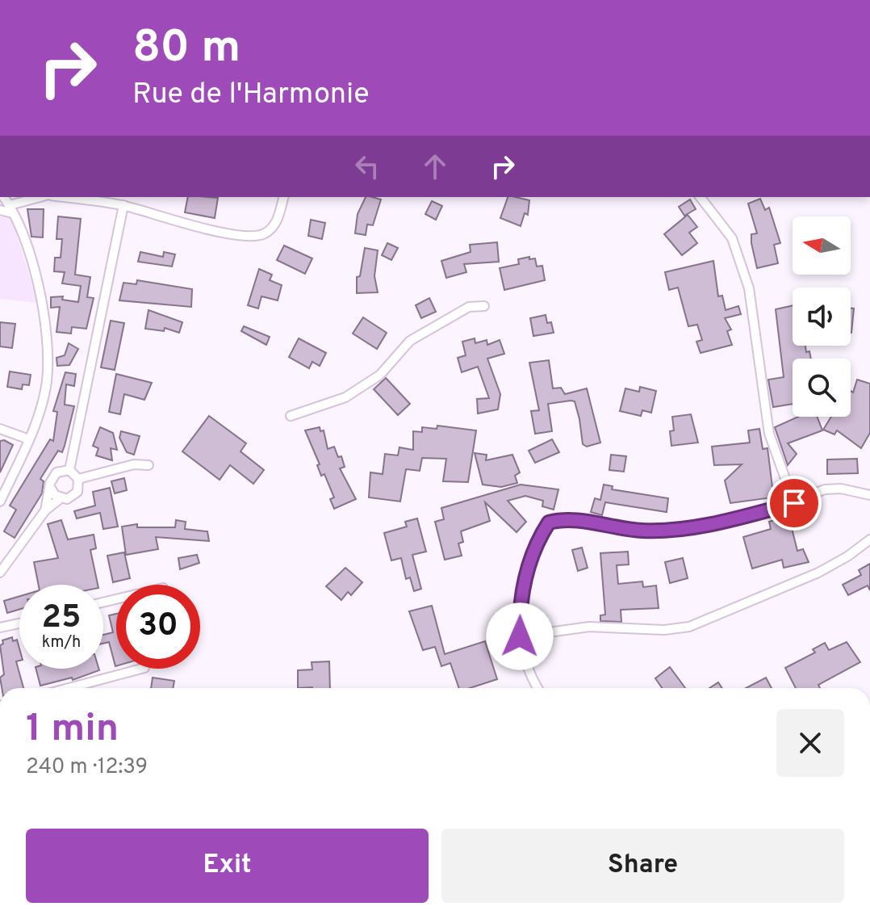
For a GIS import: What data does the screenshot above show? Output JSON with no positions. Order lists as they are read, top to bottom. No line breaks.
{"north":"left","page":{"turn":["80 m","Rue de l'Harmonie"],"speed":"25 km/h","limit":"30","heading":["1 min","240 m · 12:39"],"buttons":["Exit","Share"]}}
